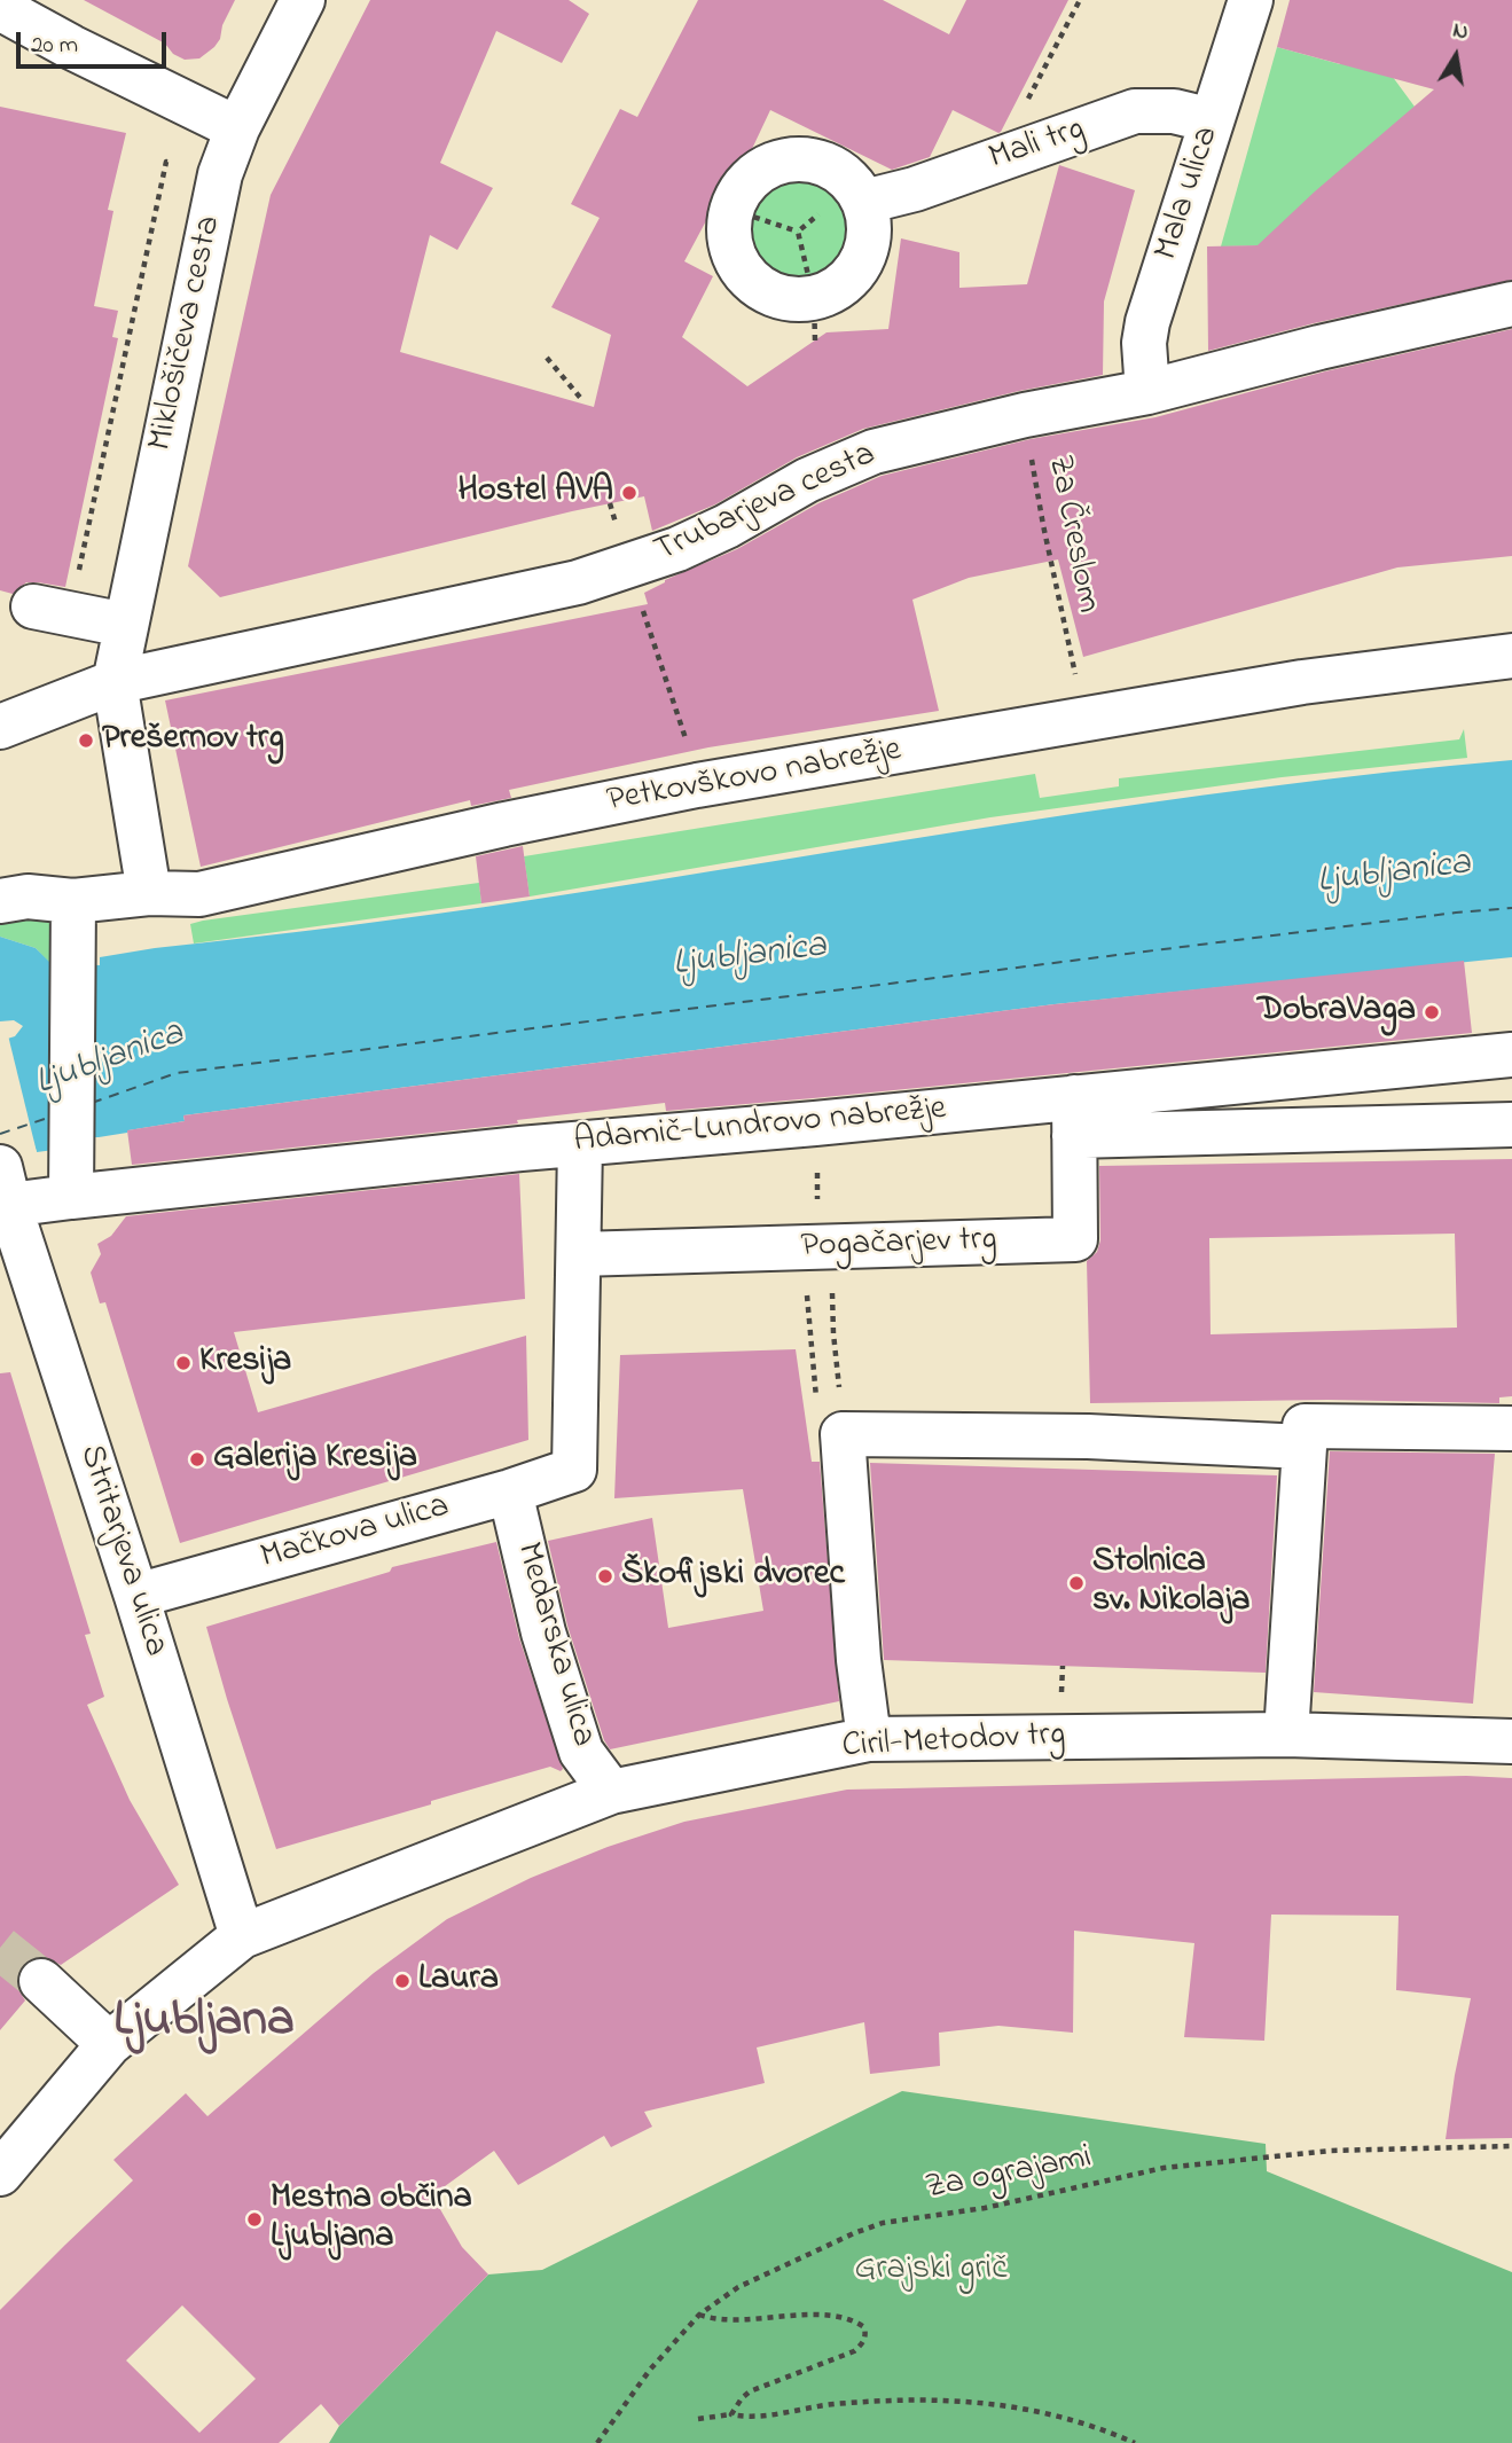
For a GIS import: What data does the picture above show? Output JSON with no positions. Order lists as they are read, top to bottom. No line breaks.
{"streets":{"street":["Mali trg","Mala ulica","Miklošičeva cesta","Trubarjeva cesta","Petkovškovo nabrežje","Adamič-Lundrovo nabrežje","Pogačarjev trg","Mačkova ulica","Stritarjeva ulica","Medarska ulica","Ciril-Metodov trg"],"path":["Za Čreslom","Za ograjami"]},"crossings":[["Mali trg","Mala ulica"],["Mala ulica","Trubarjeva cesta"],["Miklošičeva cesta","Trubarjeva cesta"],["Trubarjeva cesta","Za Čreslom"],["Adamič-Lundrovo nabrežje","Pogačarjev trg"],["Adamič-Lundrovo nabrežje","Stritarjeva ulica"],["Pogačarjev trg","Mačkova ulica"],["Mačkova ulica","Stritarjeva ulica"],["Mačkova ulica","Medarska ulica"],["Stritarjeva ulica","Ciril-Metodov trg"],["Medarska ulica","Ciril-Metodov trg"]],"districts":["Ljubljana"],"water":["Ljubljanica"],"parks":["Grajski grič"],"places":["Hostel AVA","Prešernov trg","DobraVaga","Kresija","Galerija Kresija","Škofijski dvorec","Stolnica sv. Nikolaja","Laura","Mestna občina Ljubljana"],"scale_bar":"20 m","north":"top"}
